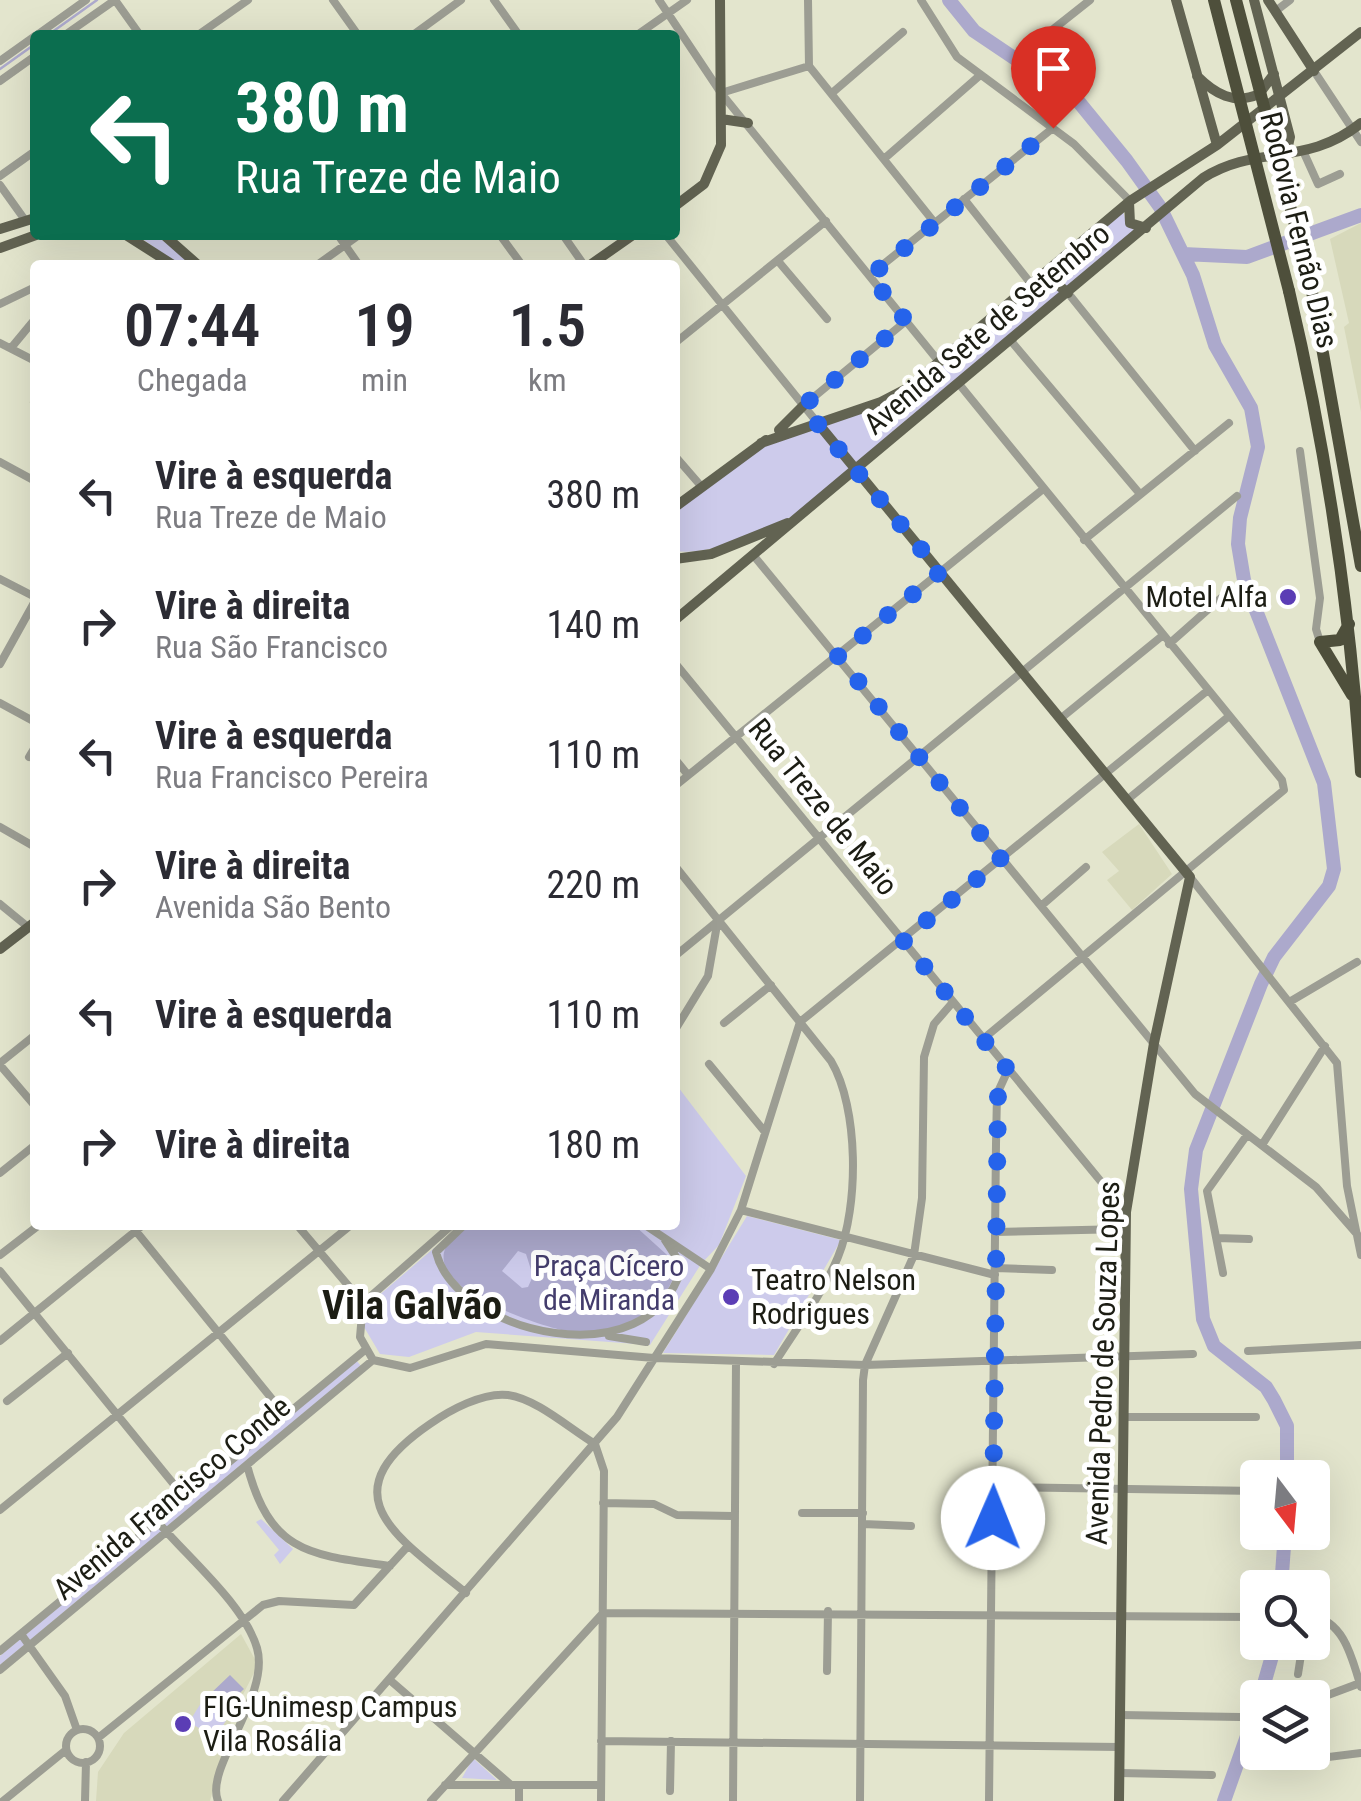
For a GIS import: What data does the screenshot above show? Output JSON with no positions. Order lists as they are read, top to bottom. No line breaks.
{"streets":{"highway":["Rodovia Fernão Dias"],"main road":["Avenida Sete de Setembro","Avenida Pedro de Souza Lopes"],"street":["Rua Treze de Maio","Avenida Francisco Conde"]},"crossings":[["Rua Treze de Maio","Avenida Pedro de Souza Lopes"]],"districts":["Vila Galvão"],"parks":["Praça Cícero de Miranda"],"places":["Motel Alfa","Teatro Nelson Rodrigues","FIG-Unimesp Campus Vila Rosália"],"north":"bottom","page":{"turn":["380 m","Rua Treze de Maio"],"eta":["07:44","Chegada","19","min","1.5","km"],"list":[{"name":"Vire à esquerda","note":"Rua Treze de Maio","value":"380 m"},{"name":"Vire à direita","note":"Rua São Francisco","value":"140 m"},{"name":"Vire à esquerda","note":"Rua Francisco Pereira","value":"110 m"},{"name":"Vire à direita","note":"Avenida São Bento","value":"220 m"},{"name":"Vire à esquerda","value":"110 m"},{"name":"Vire à direita","value":"180 m"}]}}
